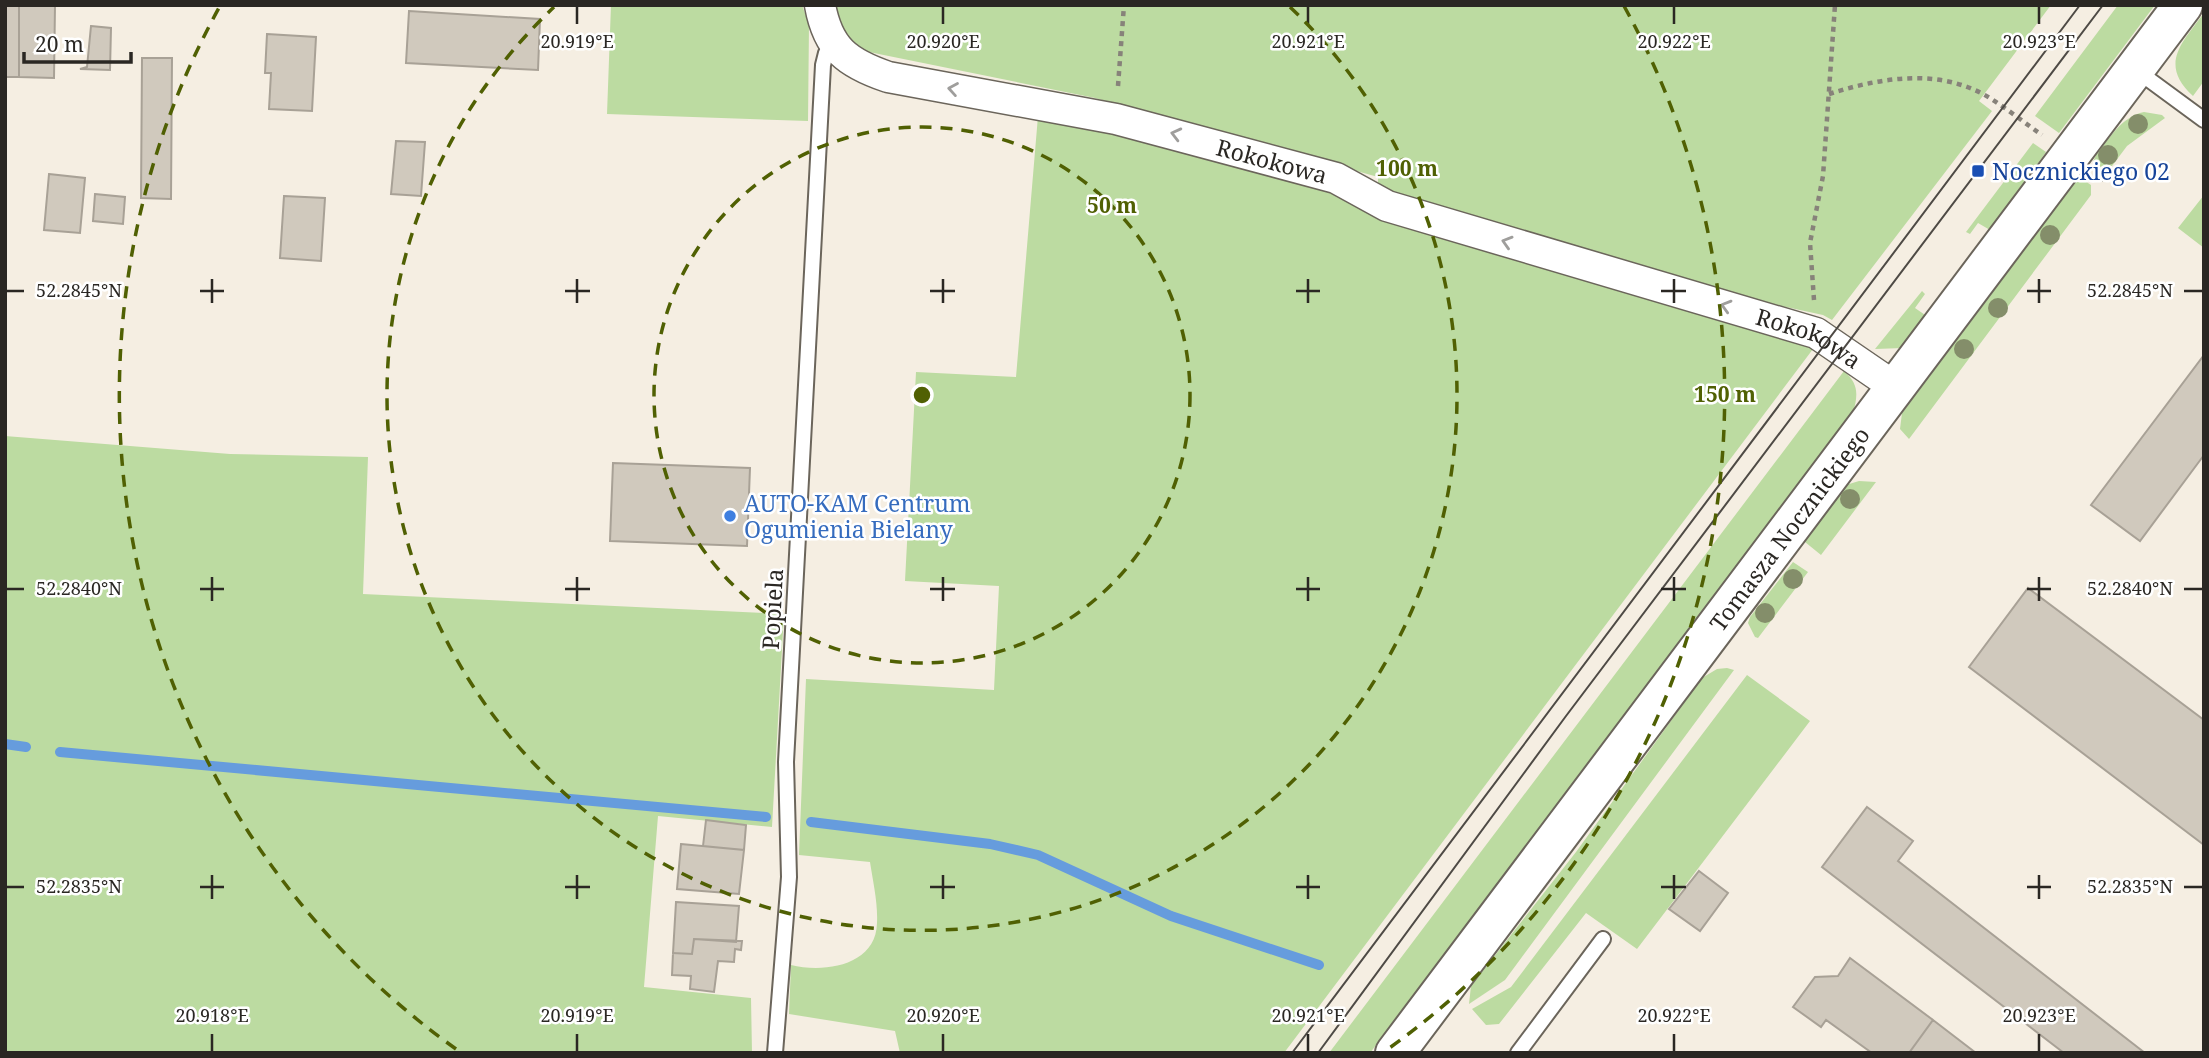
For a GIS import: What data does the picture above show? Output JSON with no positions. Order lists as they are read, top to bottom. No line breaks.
{"streets":{"street":["Rokokowa","Tomasza Nocznickiego"],"lane":["Popiela"]},"crossings":[["Rokokowa","Tomasza Nocznickiego"],["Rokokowa","Popiela"]],"one_way":["Rokokowa"],"places":{"transit":["Nocznickiego 02"],"other":["AUTO-KAM Centrum Ogumienia Bielany"]},"scale_bar":"20 m","coordinates":["20.919°E","20.920°E","20.921°E","20.922°E","20.923°E","52.2845°N","52.2840°N","52.2835°N","20.918°E"],"rings":["100 m","50 m","150 m"]}
